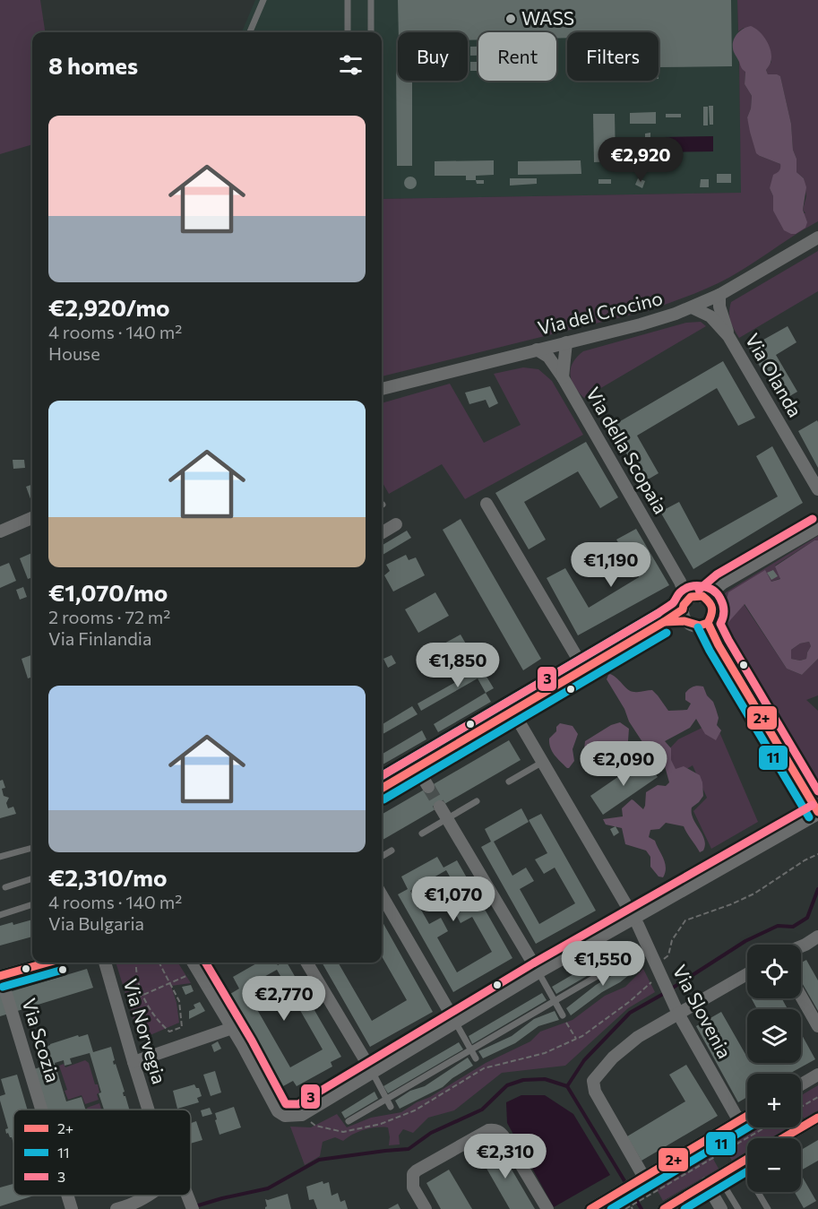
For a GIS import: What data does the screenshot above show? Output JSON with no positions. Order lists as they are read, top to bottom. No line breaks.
{"streets":{"street":["Via del Crocino","Via Olanda","Via della Scopaia","Via Slovenia","Via Norvegia","Via Scozia"]},"crossings":[["Via del Crocino","Via Olanda"],["Via del Crocino","Via della Scopaia"]],"places":["WASS"],"lines":["transit line 3","transit line 2+","transit line 11"],"legend":["2+","11","3"],"page":{"chip":["Buy","Rent","Filters"],"heading":"8 homes","list":[{"name":"€2,920/mo","note":"4 rooms · 140 m² · House"},{"name":"€1,070/mo","note":"2 rooms · 72 m² · Via Finlandia"},{"name":"€2,310/mo","note":"4 rooms · 140 m² · Via Bulgaria"}],"price":["€2,920","€1,190","€1,850","€2,090","€1,070","€1,550","€2,770","€2,310"],"map_buttons":["+","−"]}}
